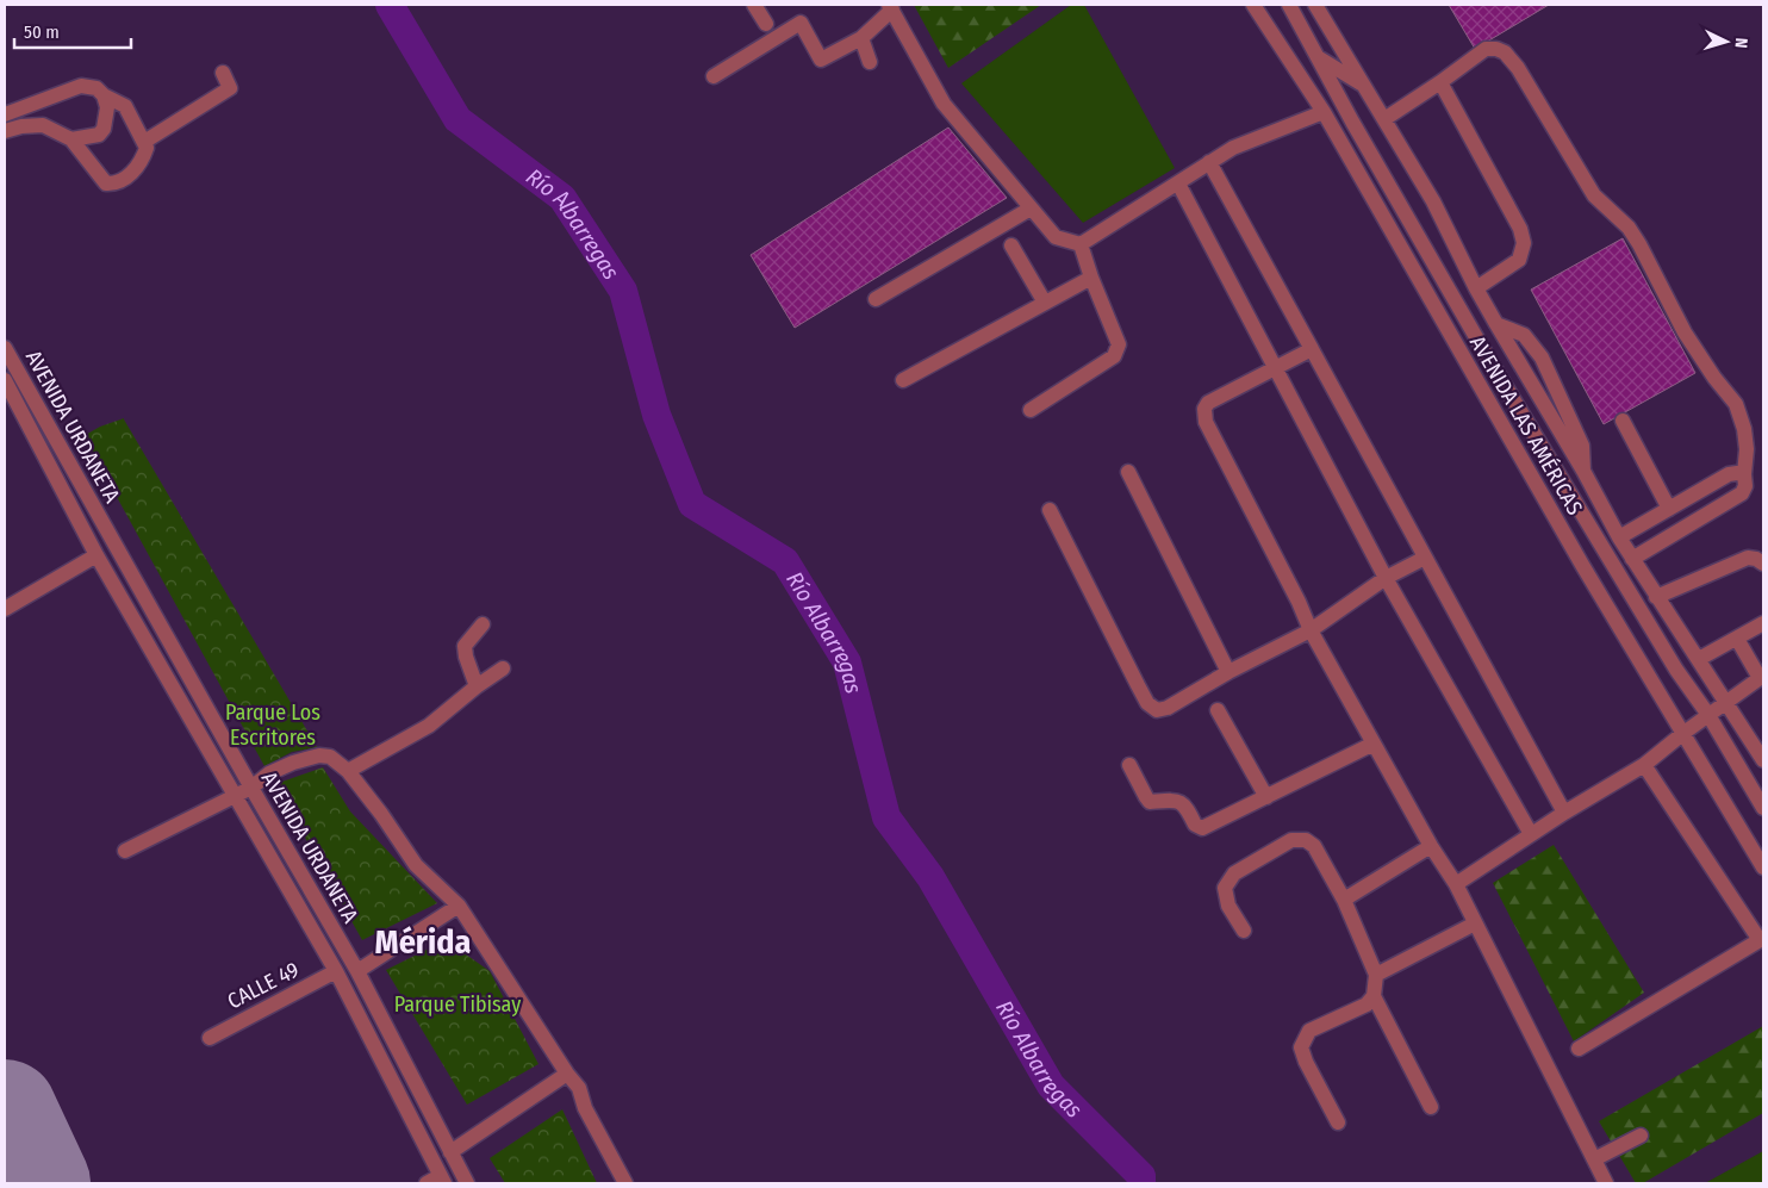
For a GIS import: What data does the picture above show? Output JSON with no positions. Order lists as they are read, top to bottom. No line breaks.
{"streets":{"street":["AVENIDA LAS AMÉRICAS","AVENIDA URDANETA","CALLE 49"]},"crossings":[["AVENIDA URDANETA","CALLE 49"]],"districts":["Mérida"],"water":["Río Albarregas"],"parks":["Parque Los Escritores","Parque Tibisay"],"scale_bar":"50 m","north":"right"}
